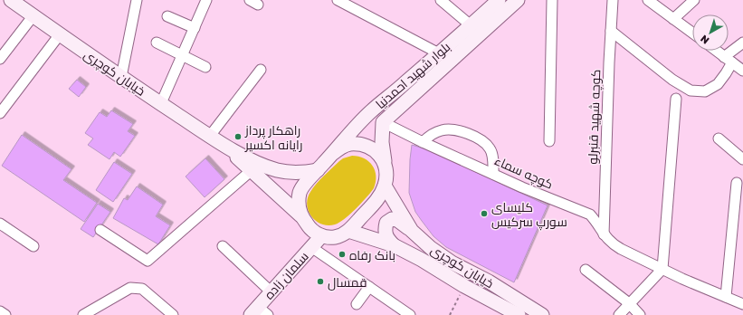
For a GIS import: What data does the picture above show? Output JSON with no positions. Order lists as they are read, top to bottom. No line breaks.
{"streets":{"main road":["خیابان کوچری","بلوار شهید احمدنیا","سلمان زاده"],"street":["کوچه شهید قنبرلو","کوچه سماء"]},"crossings":[["خیابان کوچری","بلوار شهید احمدنیا"],["خیابان کوچری","سلمان زاده"],["بلوار شهید احمدنیا","کوچه سماء"],["بلوار شهید احمدنیا","سلمان زاده"],["کوچه شهید قنبرلو","کوچه سماء"]],"places":["راهکار پرداز رایانه اکسیر","کلیسای سورپ سرکیس","بانک رفاه","قمسال"],"north":"bottom left"}
